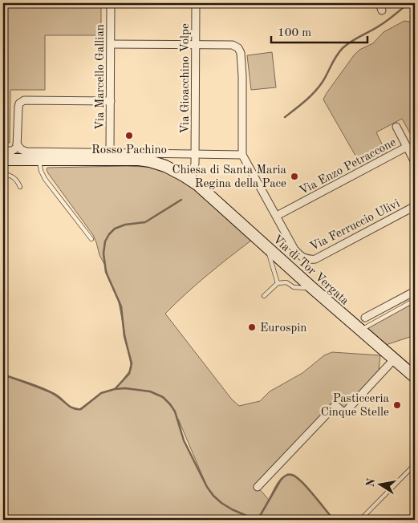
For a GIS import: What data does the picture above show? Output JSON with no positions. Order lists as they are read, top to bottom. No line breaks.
{"streets":{"main road":["Via di Tor Vergata"],"street":["Via Marcello Gallian","Via Gioacchino Volpe","Via Enzo Petraccone","Via Ferruccio Ulivi"]},"crossings":[["Via Enzo Petraccone","Via Ferruccio Ulivi"]],"places":["Rosso Pachino","Chiesa di Santa Maria Regina della Pace","Eurospin","Pasticceria Cinque Stelle"],"scale_bar":"100 m","north":"left"}
